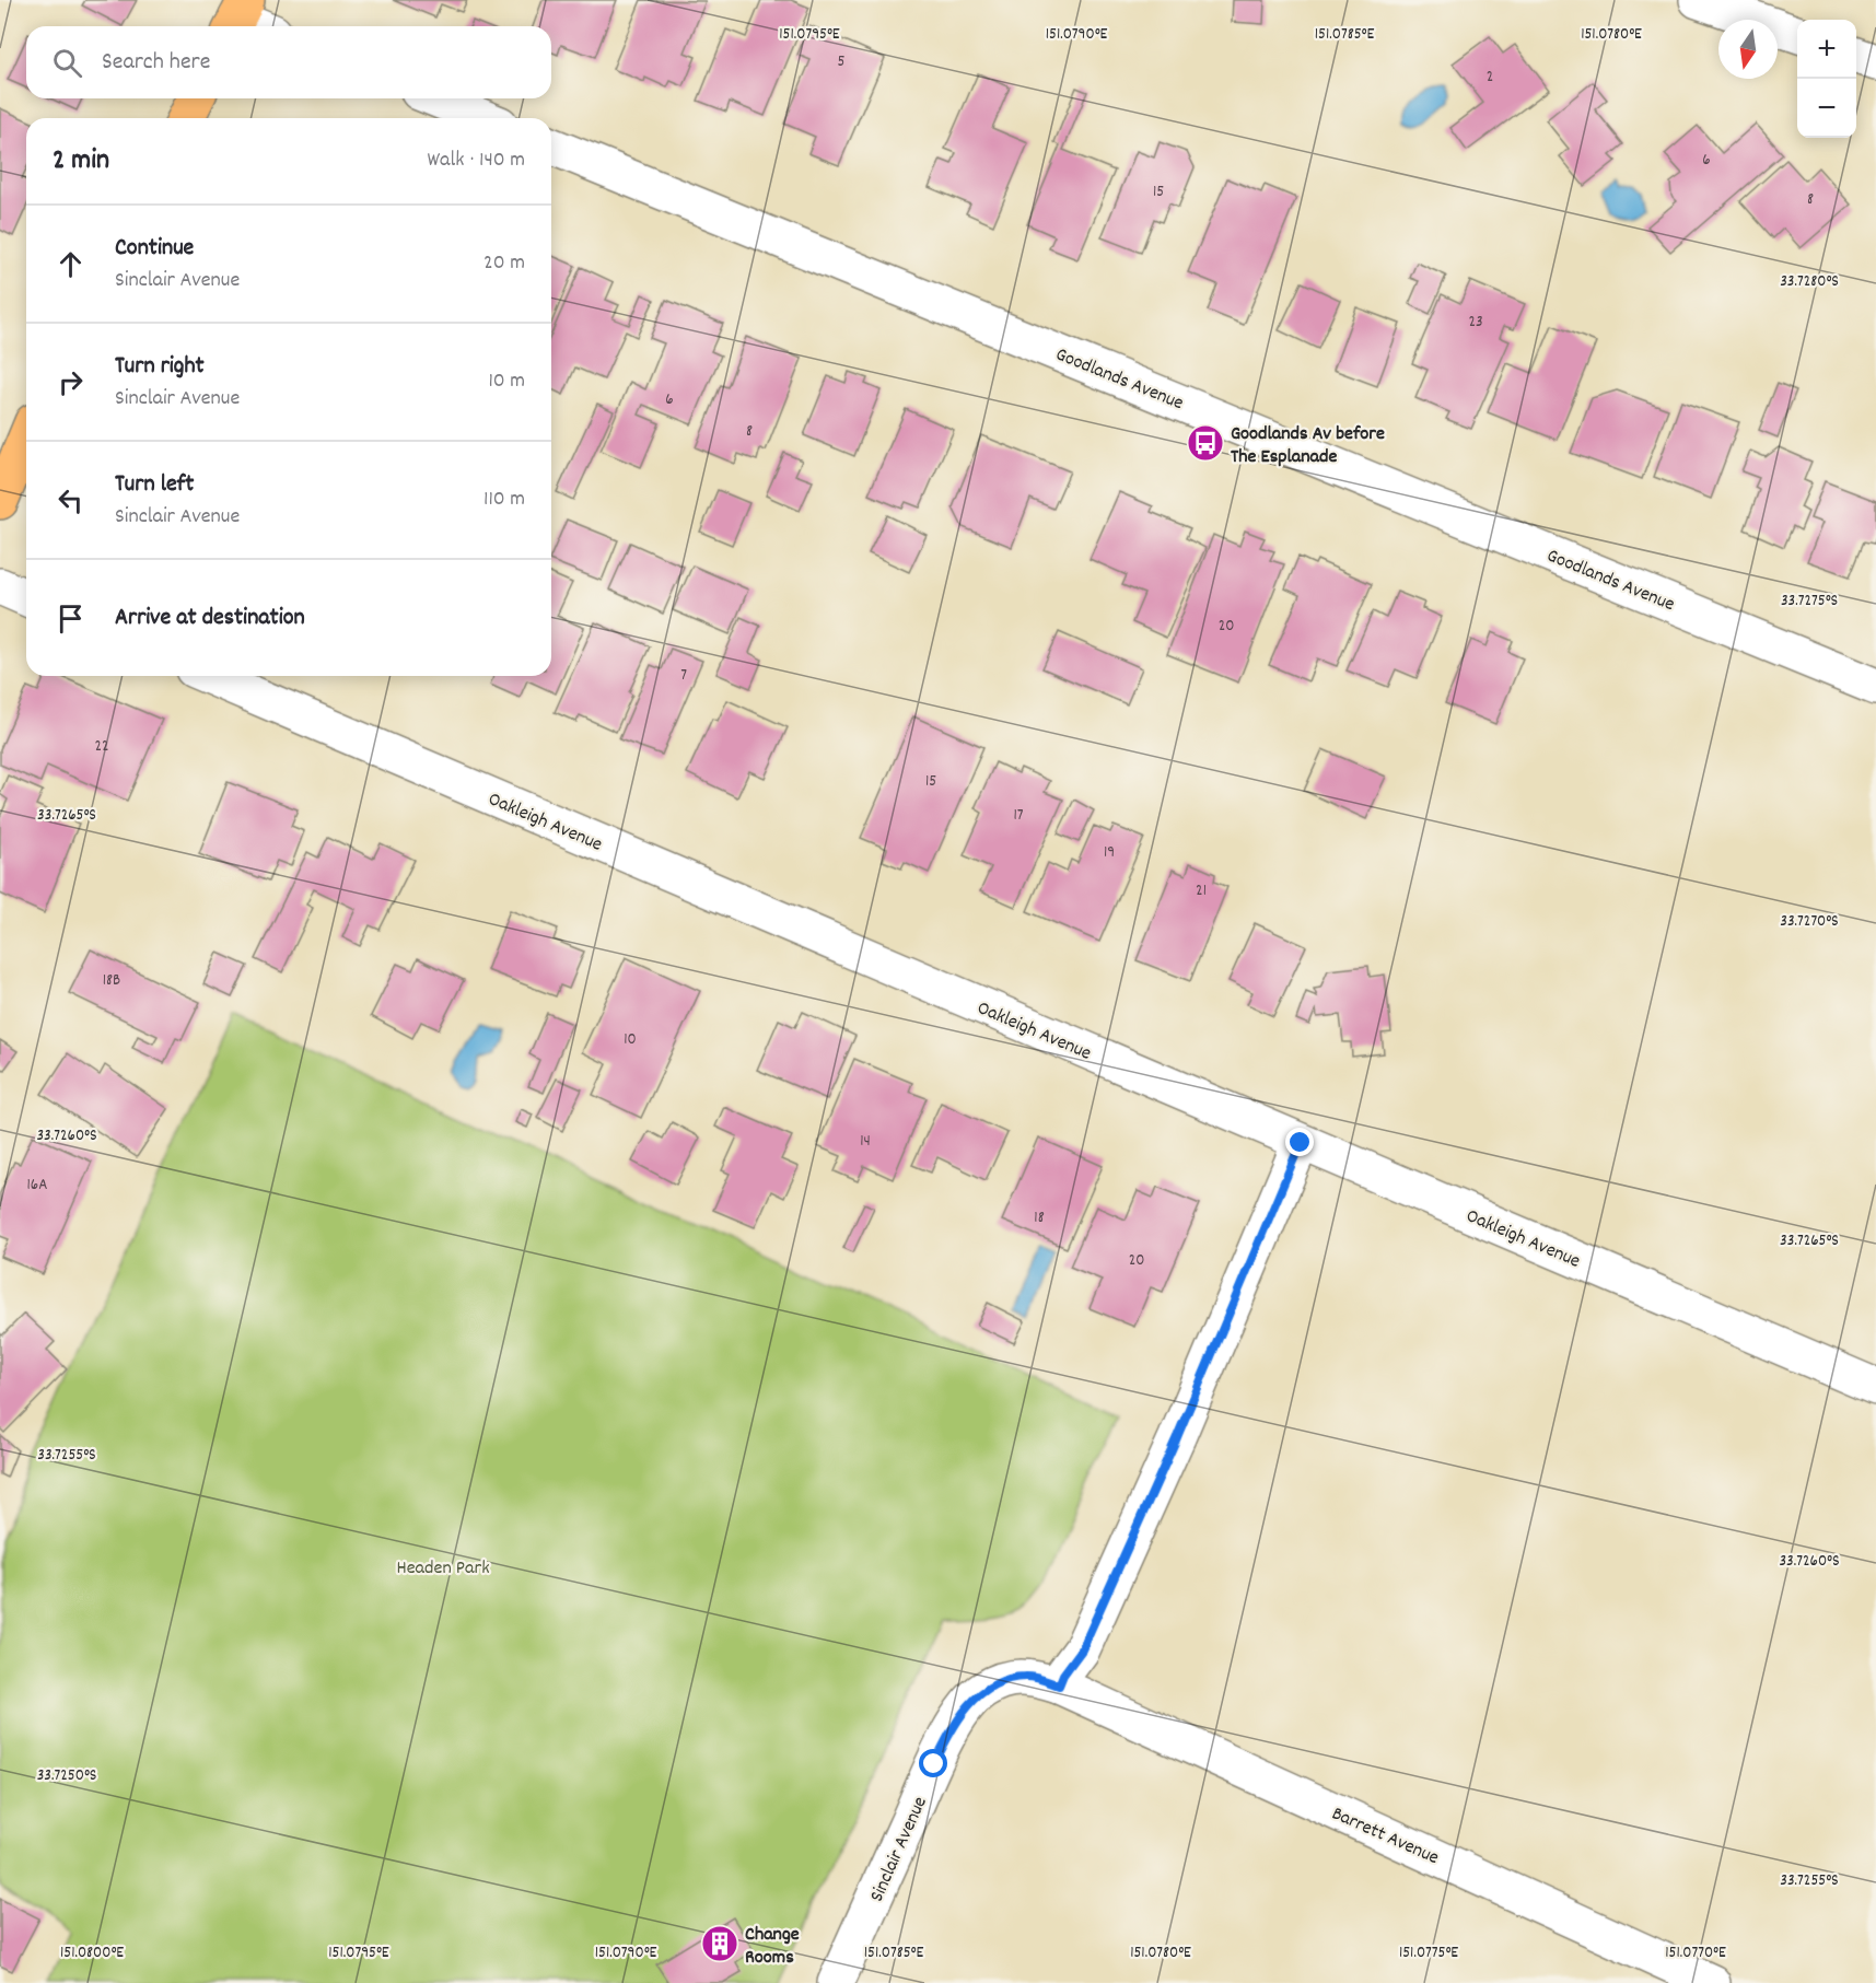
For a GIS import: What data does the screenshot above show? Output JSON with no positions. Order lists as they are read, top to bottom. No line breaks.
{"streets":{"street":["Goodlands Avenue","Oakleigh Avenue","Barrett Avenue","Sinclair Avenue"]},"crossings":[["Barrett Avenue","Sinclair Avenue"]],"parks":["Headen Park"],"places":{"bus stop":["Goodlands Av before The Esplanade"],"building":["Change Rooms"]},"house_numbers":["5","2","6","15","8","23","6","8","20","7","22","15","17","19","21","18B","10","14","16A","18","20"],"north":"bottom","page":{"map_buttons":["+","−"],"search":"Search here","heading":["2 min","Walk · 140 m"],"list":[["Continue","Sinclair Avenue","20 m"],["Turn right","Sinclair Avenue","10 m"],["Turn left","Sinclair Avenue","110 m"],"Arrive at destination"]},"coordinates":["151.0795°E","151.0790°E","151.0785°E","151.0780°E","33.7280°S","33.7275°S","33.7265°S","33.7270°S","33.7260°S","33.7255°S","33.7250°S","151.0800°E","151.0775°E","151.0770°E"]}
